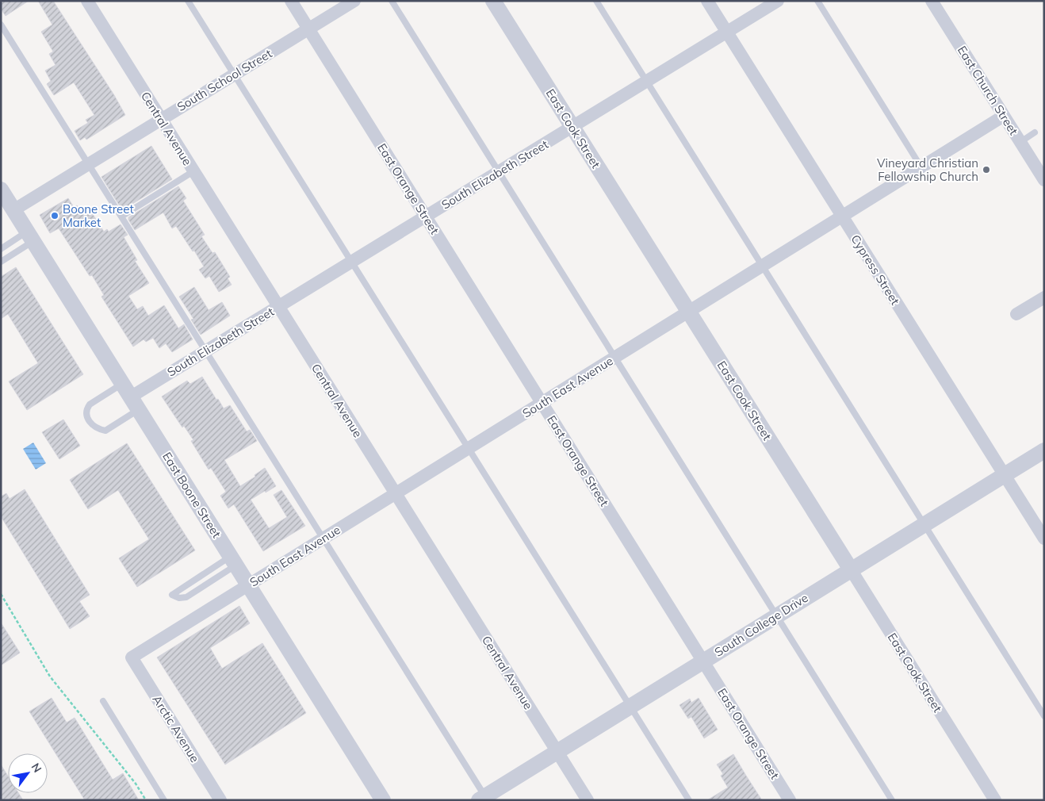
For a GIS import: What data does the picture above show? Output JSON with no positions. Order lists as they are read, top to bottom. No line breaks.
{"streets":{"street":["South School Street","East Church Street","Central Avenue","East Cook Street","South Elizabeth Street","East Orange Street","Cypress Street","South East Avenue","East Boone Street","South College Drive","Arctic Avenue"]},"crossings":[["South School Street","Central Avenue"],["South School Street","East Orange Street"],["South School Street","East Boone Street"],["East Church Street","South East Avenue"],["Central Avenue","South Elizabeth Street"],["Central Avenue","South East Avenue"],["Central Avenue","South College Drive"],["East Cook Street","South Elizabeth Street"],["East Cook Street","South East Avenue"],["East Cook Street","South College Drive"],["South Elizabeth Street","East Orange Street"],["South Elizabeth Street","Cypress Street"],["South Elizabeth Street","East Boone Street"],["East Orange Street","South East Avenue"],["East Orange Street","South College Drive"],["Cypress Street","South East Avenue"],["Cypress Street","South College Drive"],["South East Avenue","East Boone Street"],["South East Avenue","Arctic Avenue"]],"places":["Vineyard Christian Fellowship Church","Boone Street Market"],"north":"top right"}
